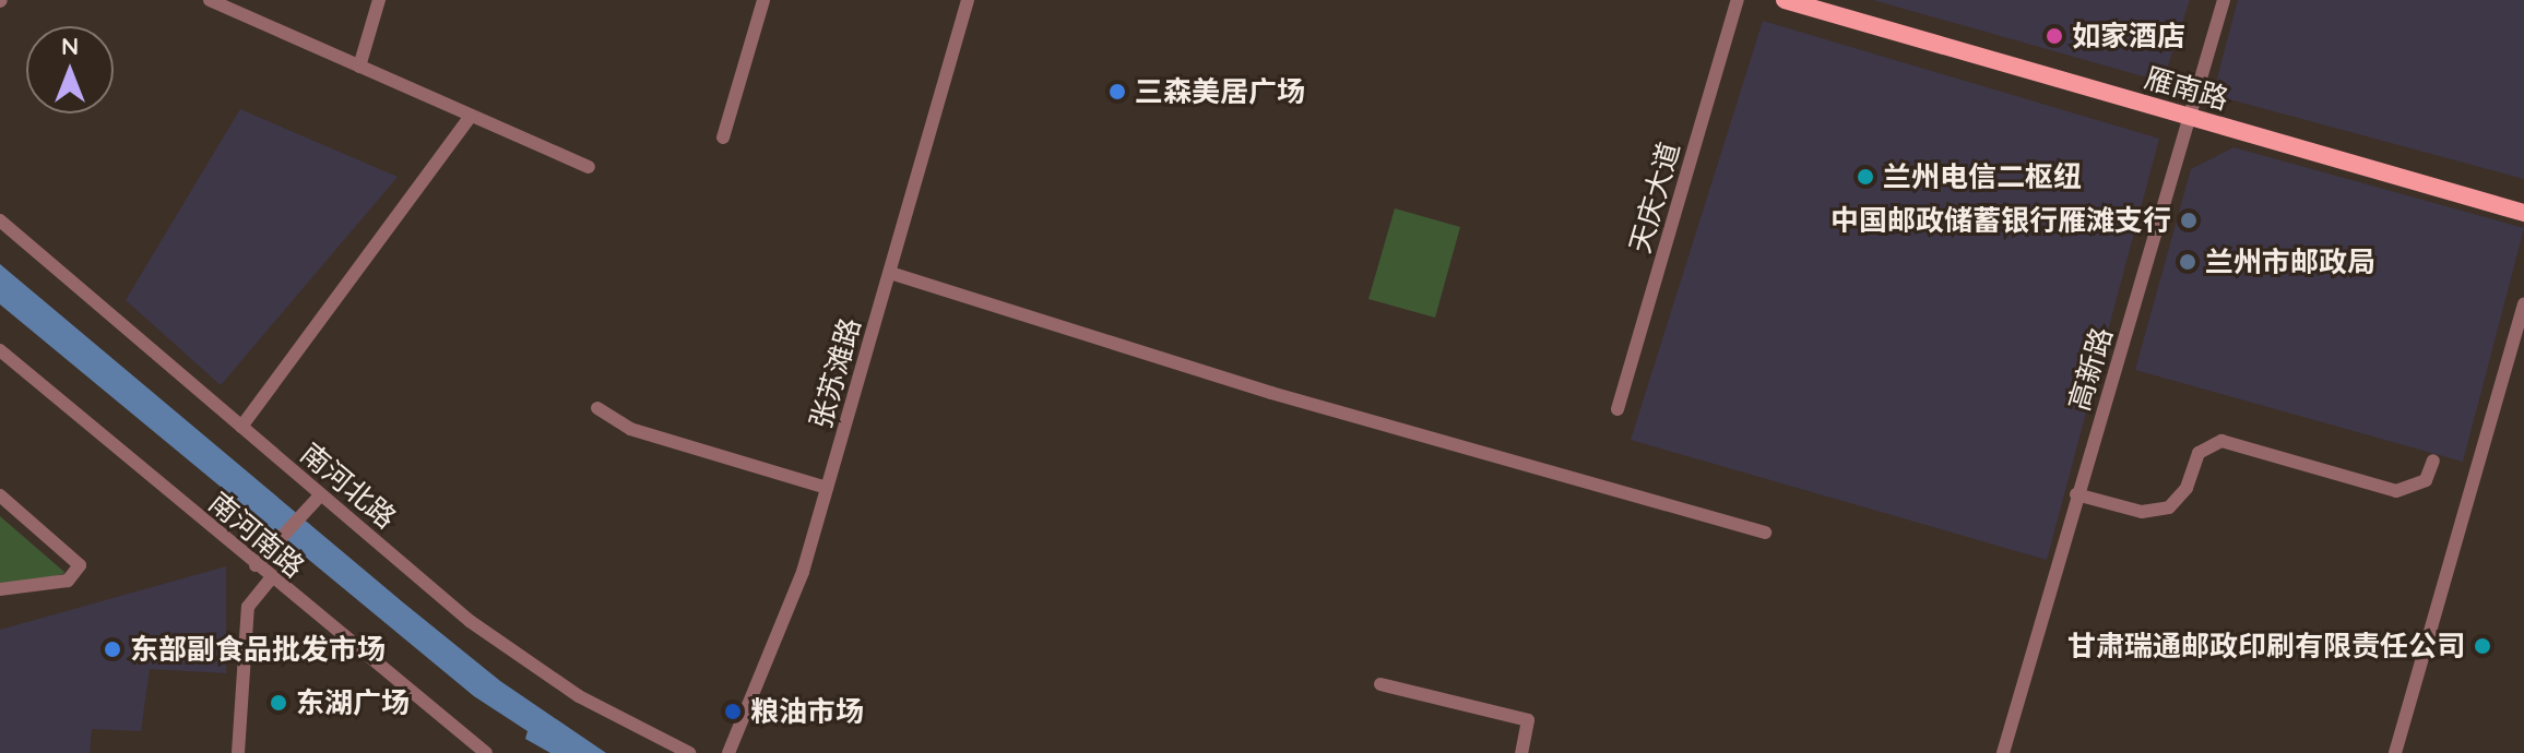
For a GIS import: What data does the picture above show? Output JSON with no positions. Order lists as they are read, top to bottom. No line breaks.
{"streets":{"main road":["雁南路"],"street":["天庆大道","高新路","张苏滩路","南河北路","南河南路"]},"crossings":[["雁南路","高新路"]],"places":["如家酒店","三森美居广场","兰州电信二枢纽","中国邮政储蓄银行雁滩支行","兰州市邮政局","甘肃瑞通邮政印刷有限责任公司","东部副食品批发市场","东湖广场","粮油市场"],"north":"top"}
